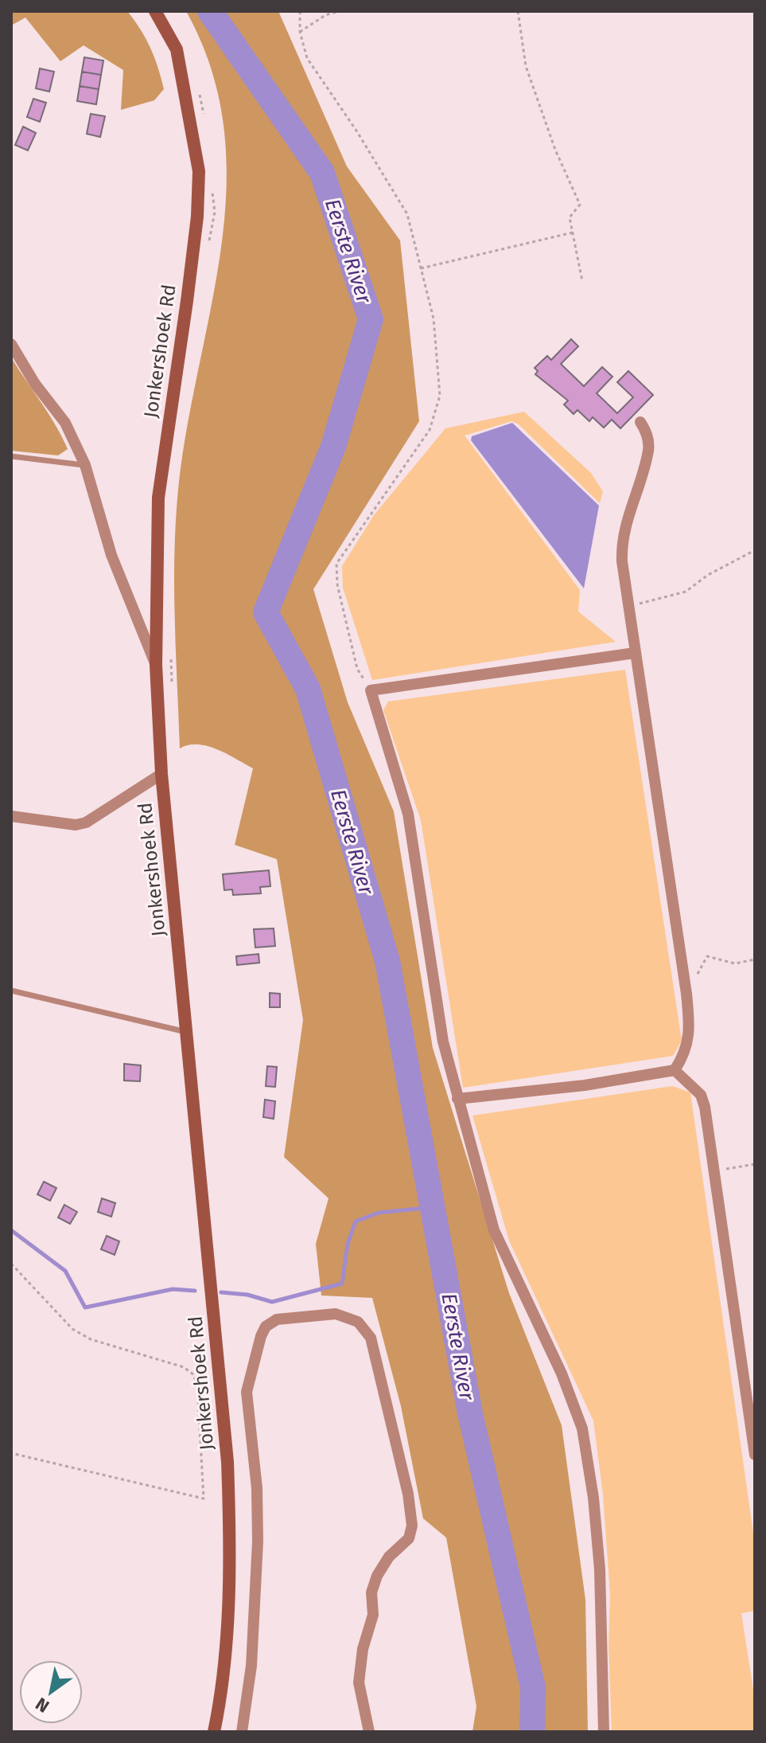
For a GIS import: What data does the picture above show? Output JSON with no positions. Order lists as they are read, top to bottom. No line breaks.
{"streets":{"street":["Jonkershoek Rd"]},"water":["Eerste River"],"north":"bottom left"}
